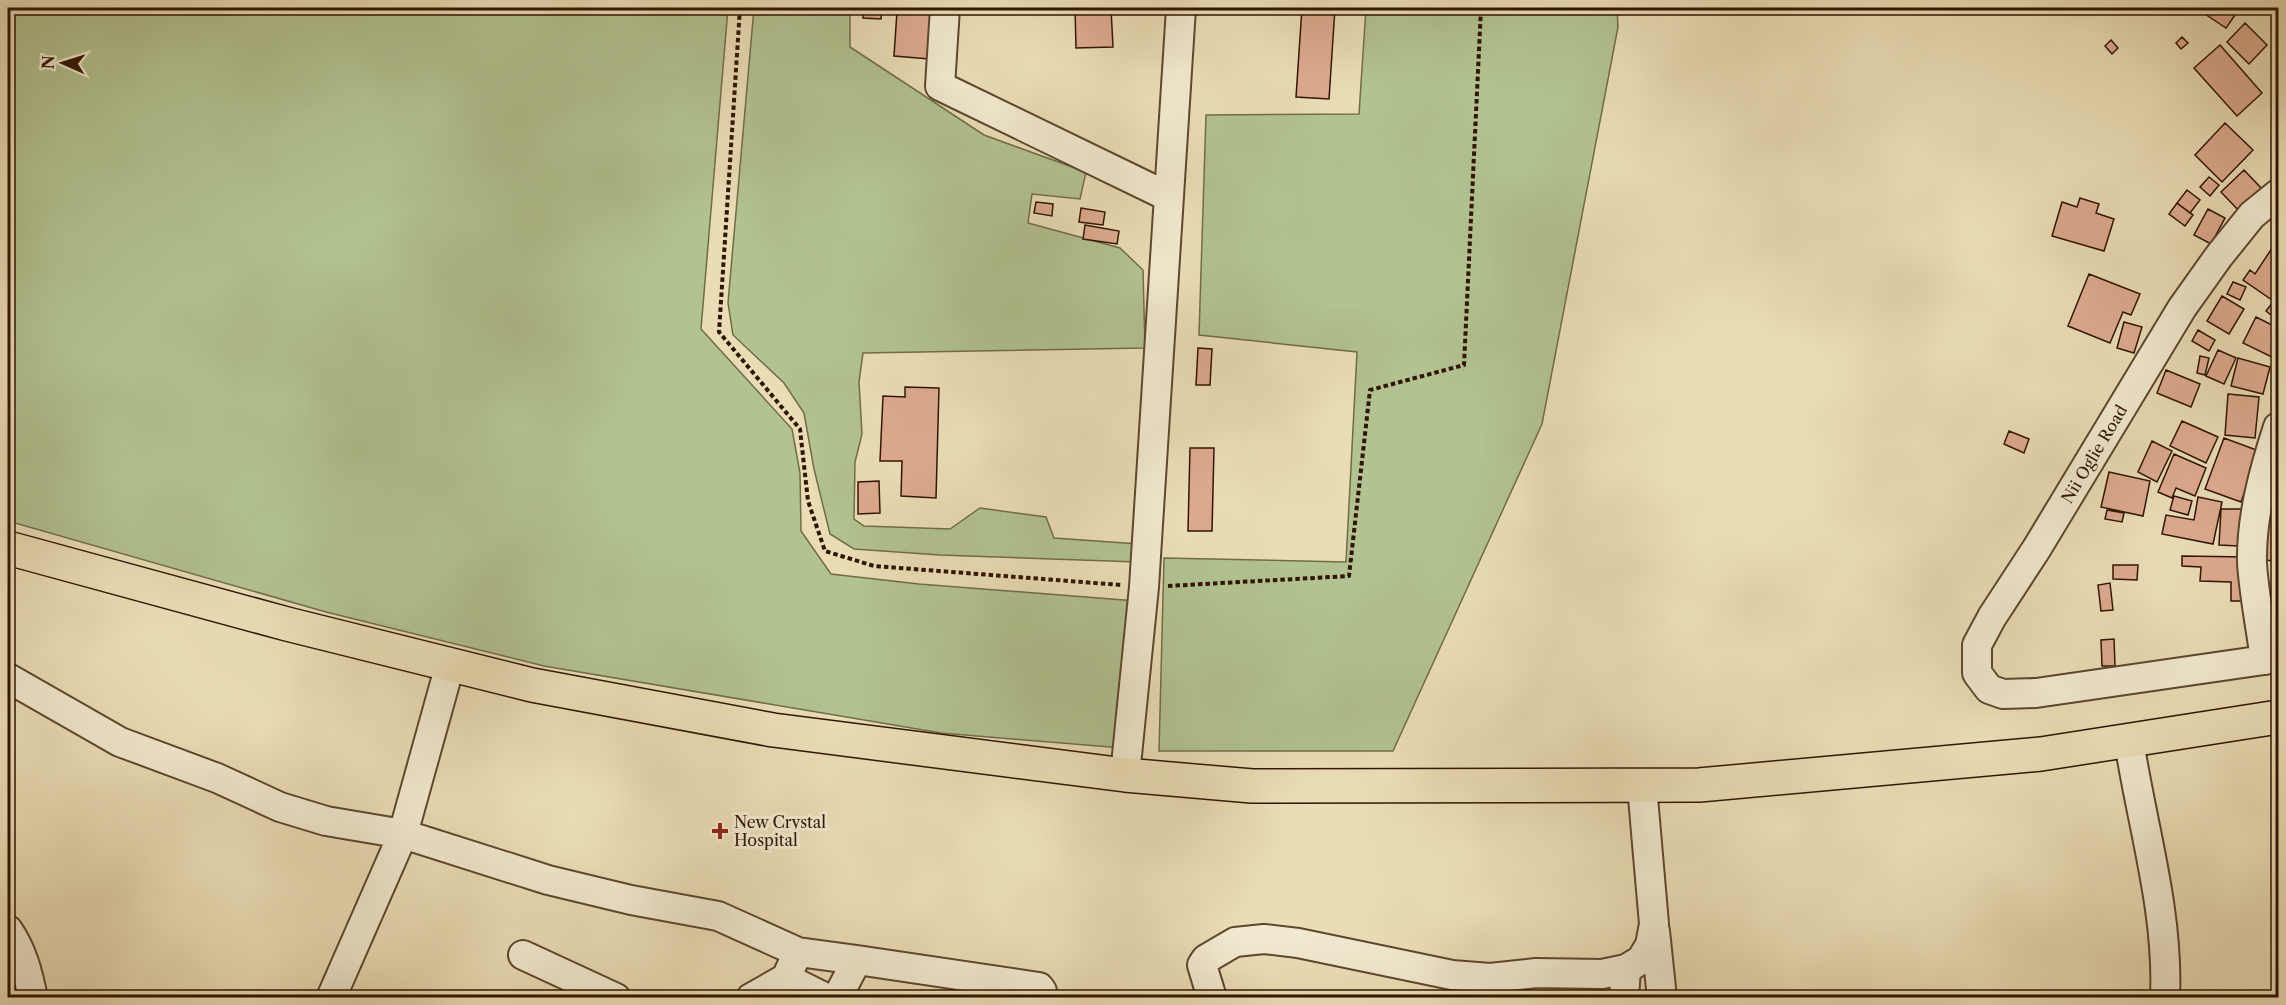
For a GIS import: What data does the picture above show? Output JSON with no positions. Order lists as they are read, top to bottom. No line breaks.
{"streets":{"street":["Nii Oglie Road"]},"places":{"health":["New Crystal Hospital"]},"north":"left"}
